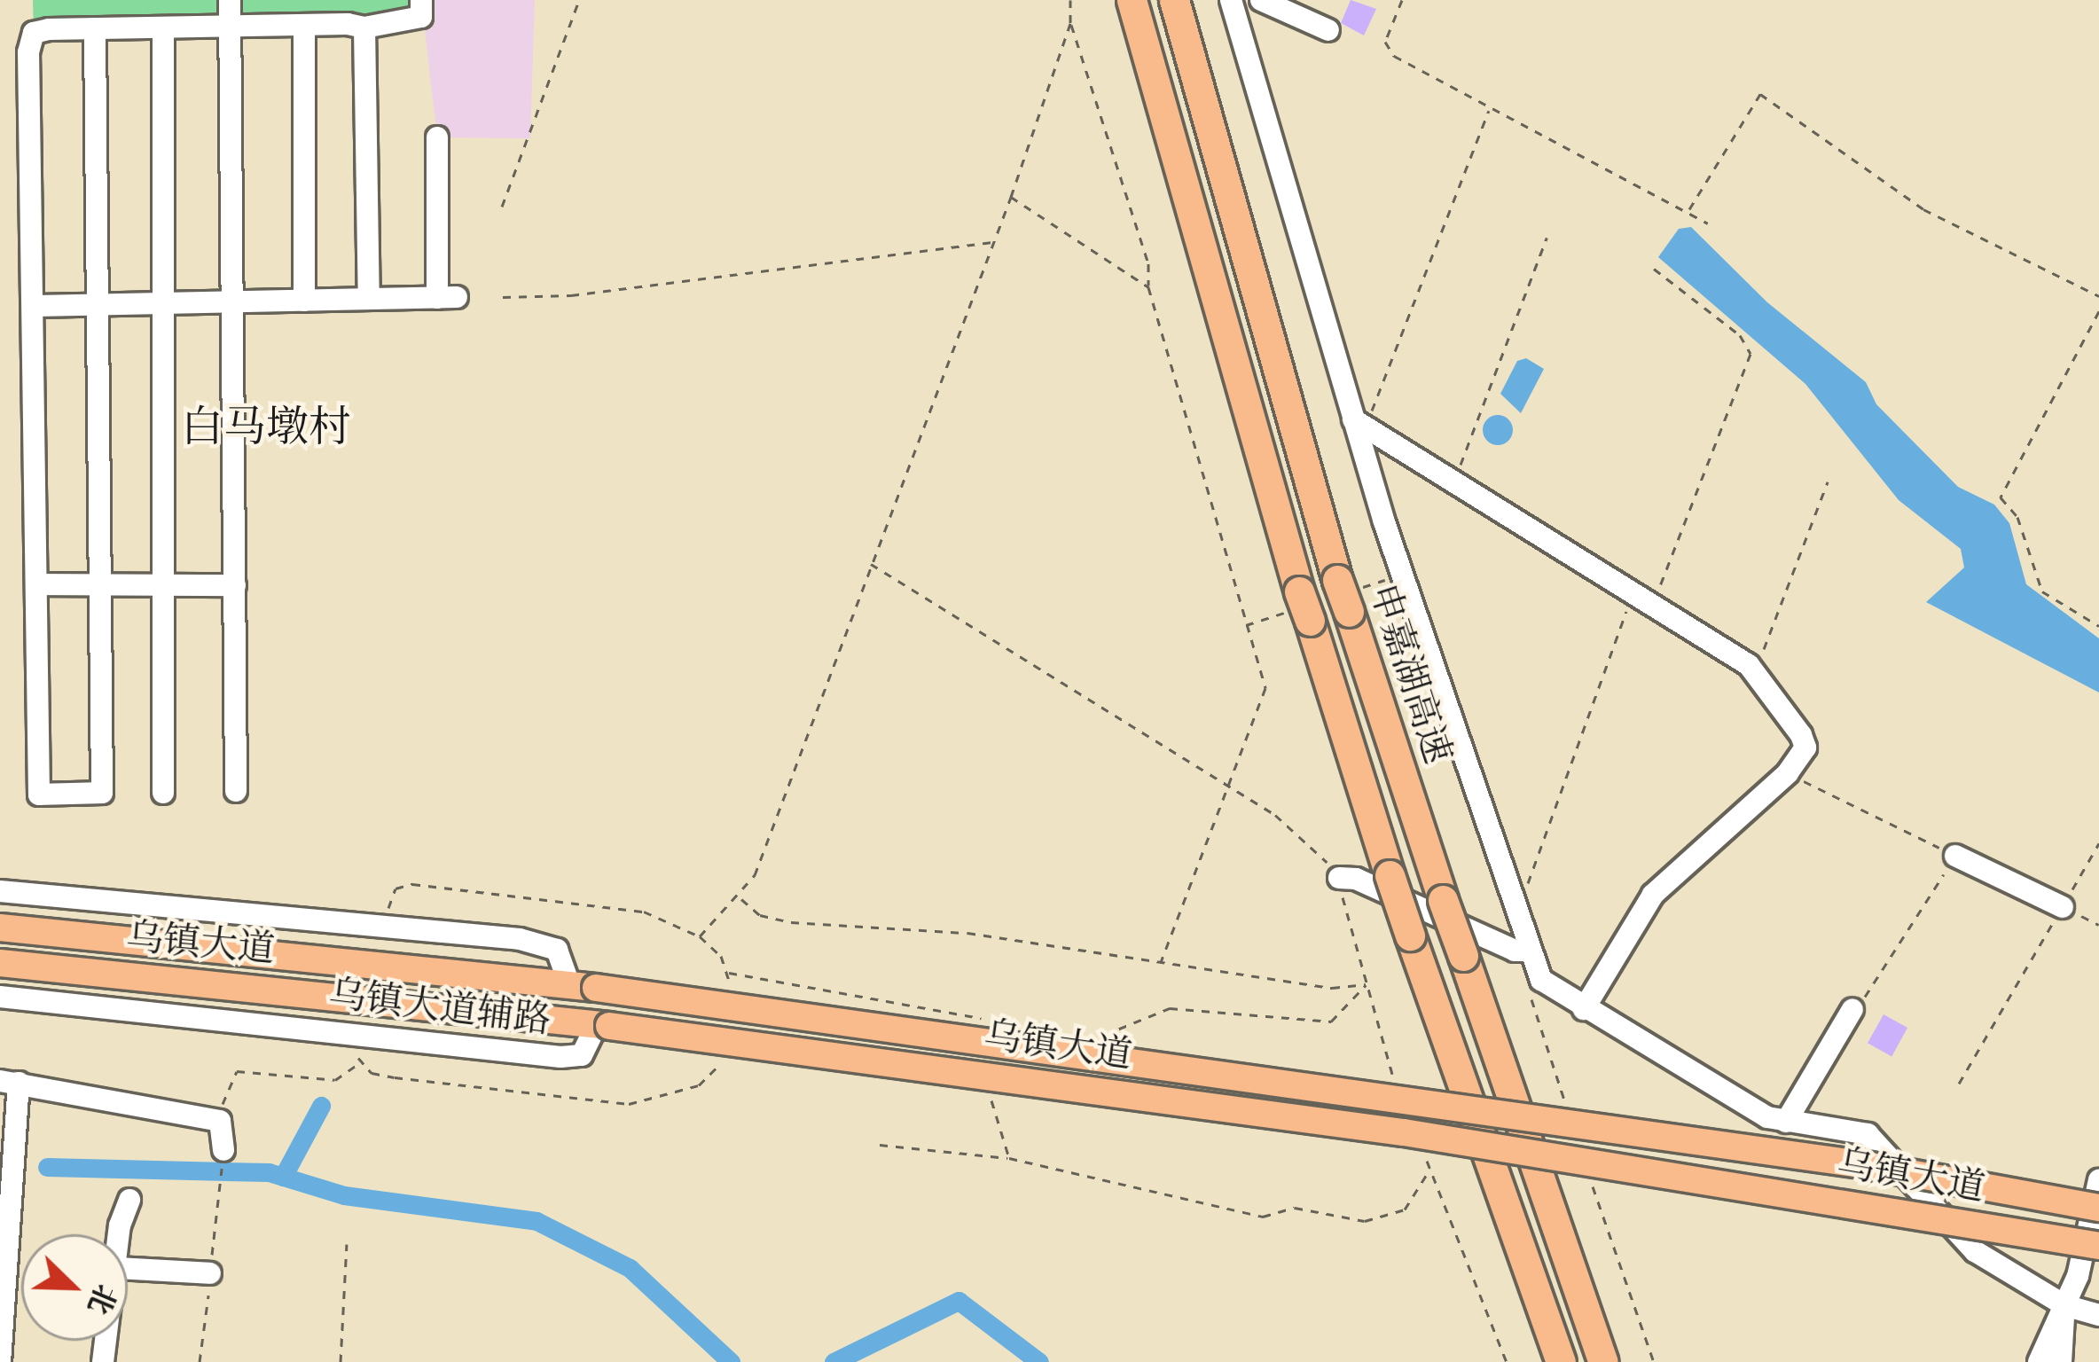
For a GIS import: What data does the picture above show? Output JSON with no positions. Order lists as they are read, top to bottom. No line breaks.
{"streets":{"highway":["申嘉湖高速"],"main road":["乌镇大道"],"street":["乌镇大道辅路"]},"crossings":[["乌镇大道","乌镇大道辅路"]],"districts":["白马墩村"],"north":"bottom right"}
